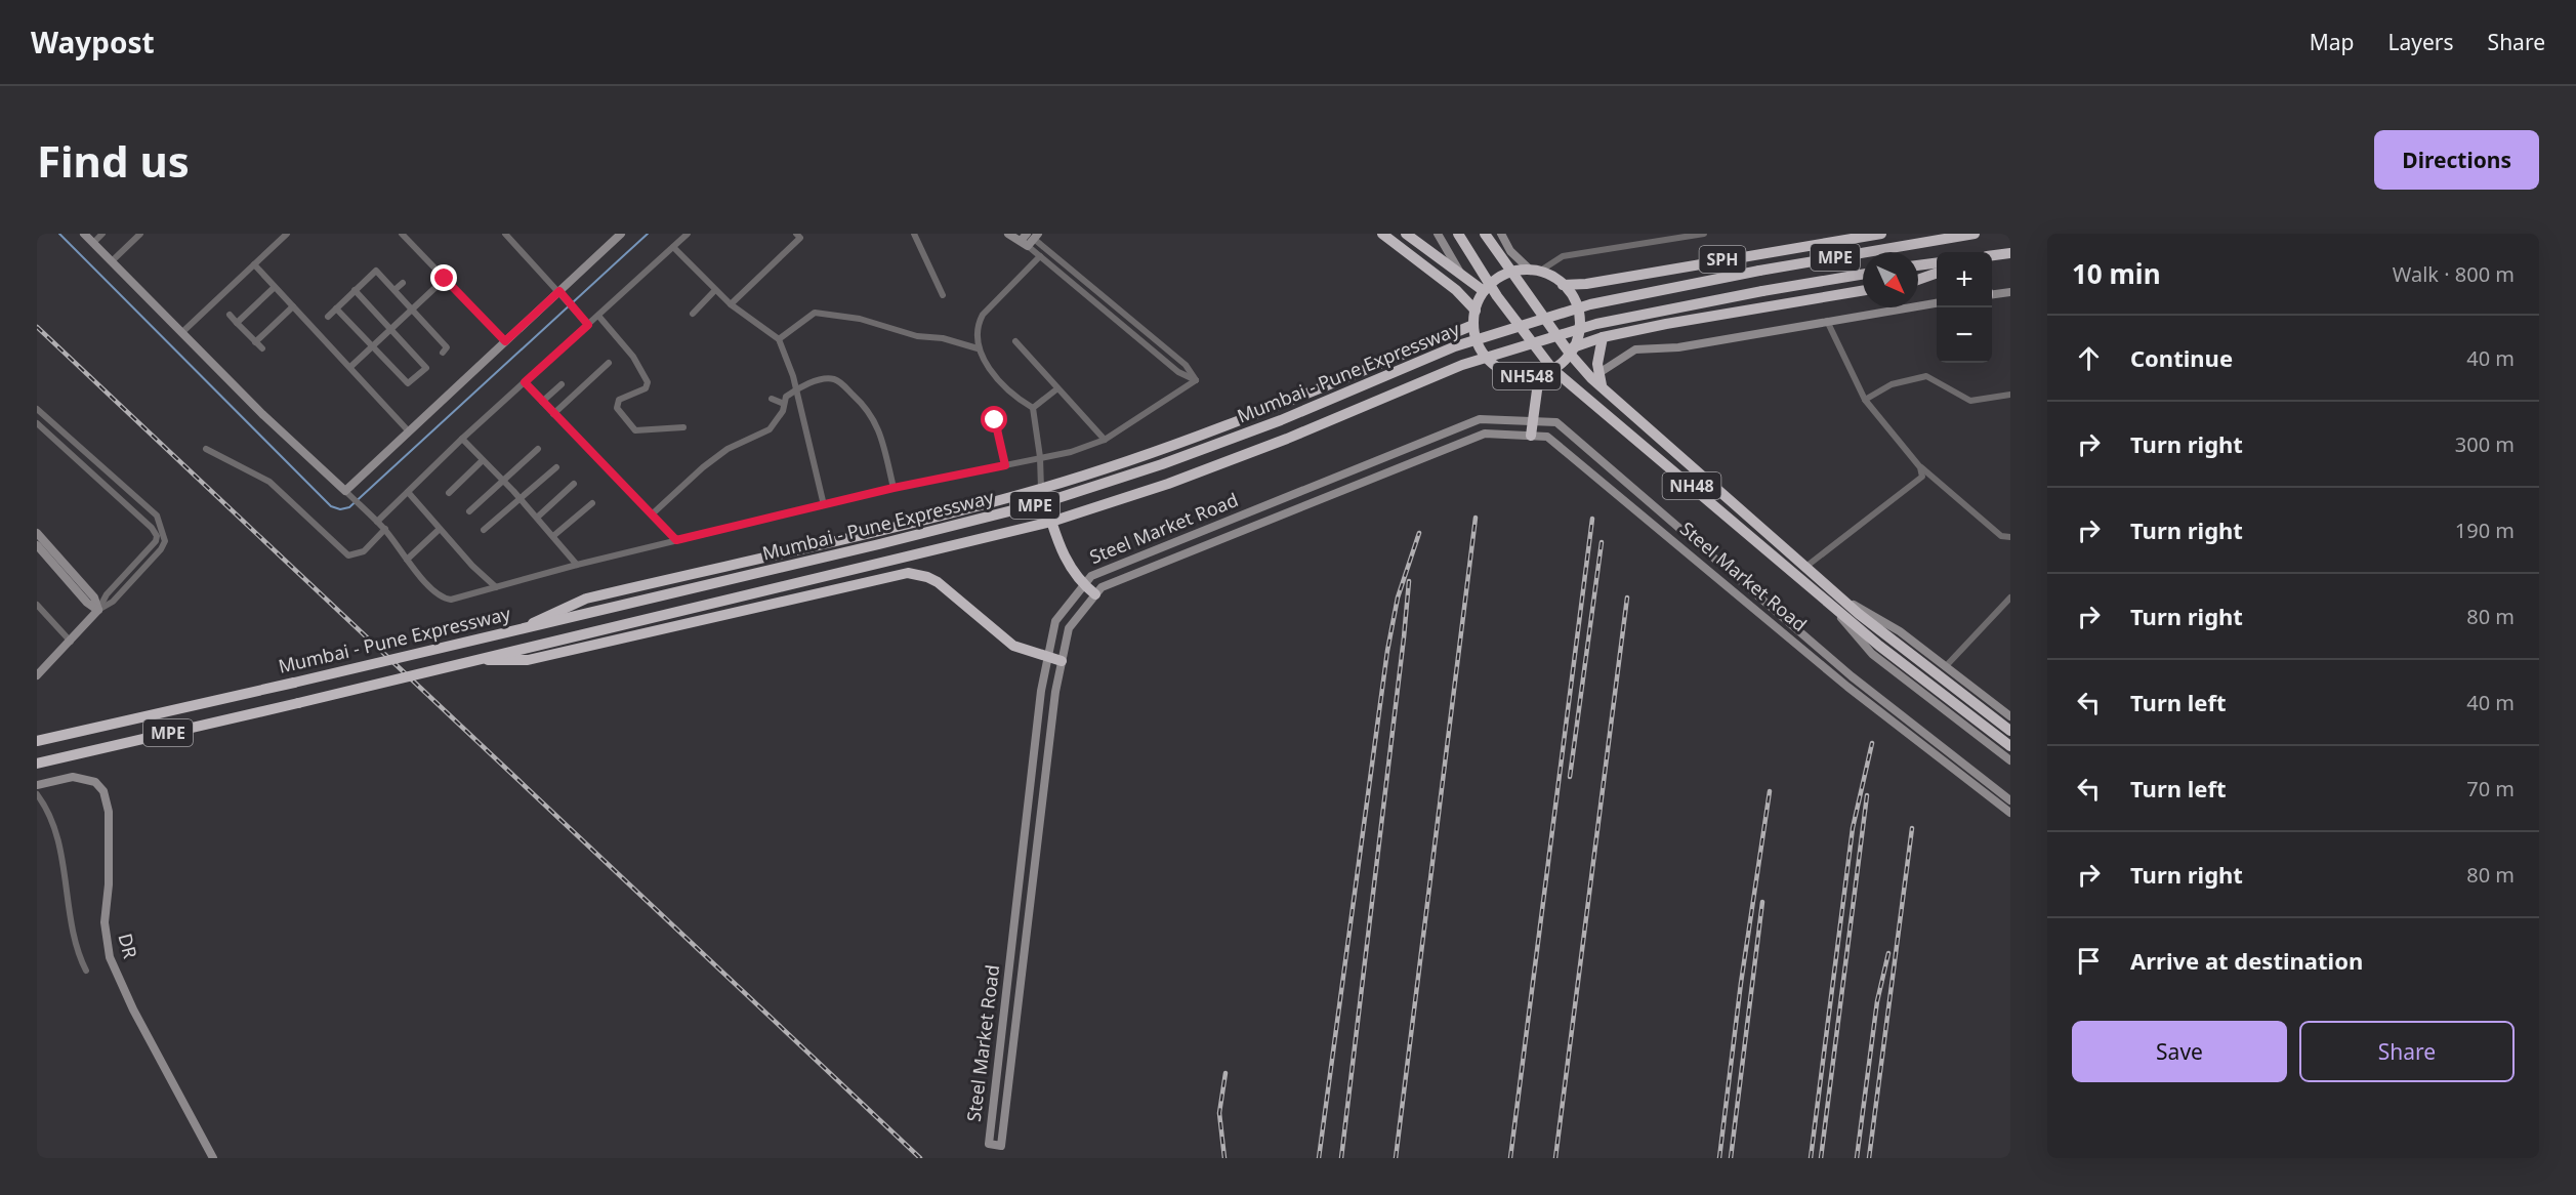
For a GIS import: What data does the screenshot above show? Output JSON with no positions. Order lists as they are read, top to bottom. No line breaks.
{"streets":{"highway":["MPE","SPH","Mumbai - Pune Expressway","NH548","NH48"],"street":["Steel Market Road","DR"]},"crossings":[["SPH","NH548"],["NH548","NH48"]],"north":"bottom right","page":{"header":"Waypost","nav":["Map","Layers","Share"],"buttons":["Directions",["Save","Share"]],"title":"Find us","heading":["10 min","Walk · 800 m"],"map_buttons":["+","−"],"list":[["Continue","40 m"],["Turn right","300 m"],["Turn right","190 m"],["Turn right","80 m"],["Turn left","40 m"],["Turn left","70 m"],["Turn right","80 m"],"Arrive at destination"]}}
